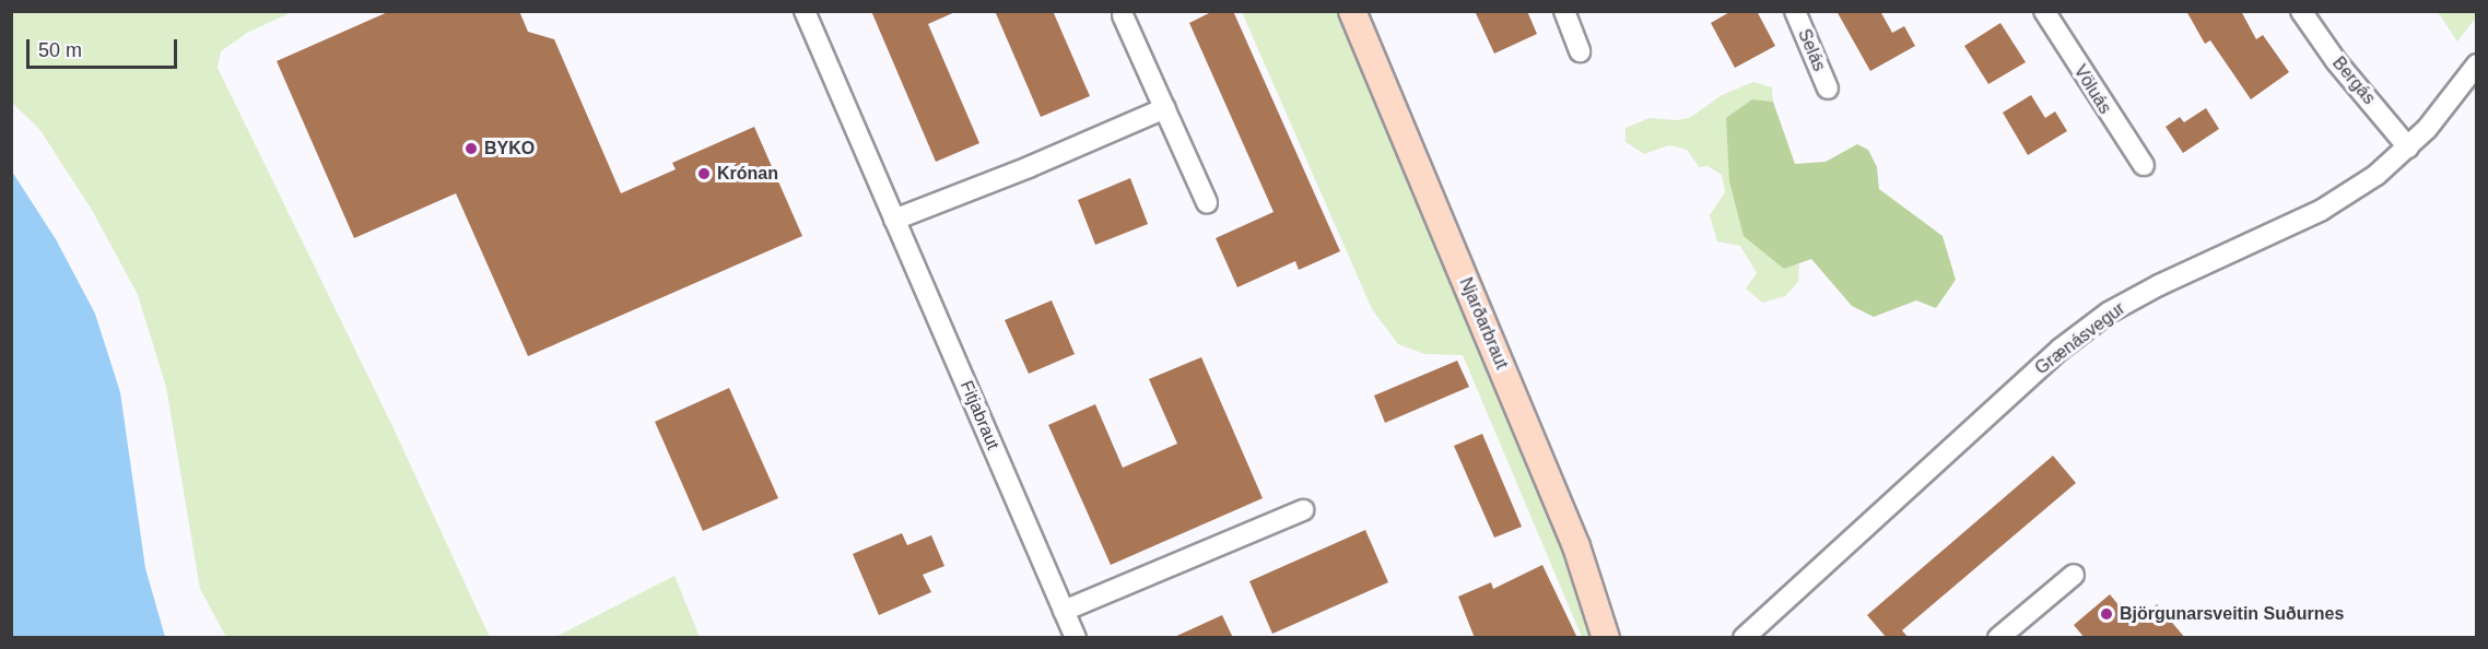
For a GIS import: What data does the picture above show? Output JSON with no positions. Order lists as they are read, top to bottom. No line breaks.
{"streets":{"main road":["Njarðarbraut"],"street":["Selás","Bergás","Völuás","Grænásvegur","Fitjabraut"]},"crossings":[["Bergás","Grænásvegur"]],"places":["BYKO","Krónan","Björgunarsveitin Suðurnes"],"scale_bar":"50 m"}
